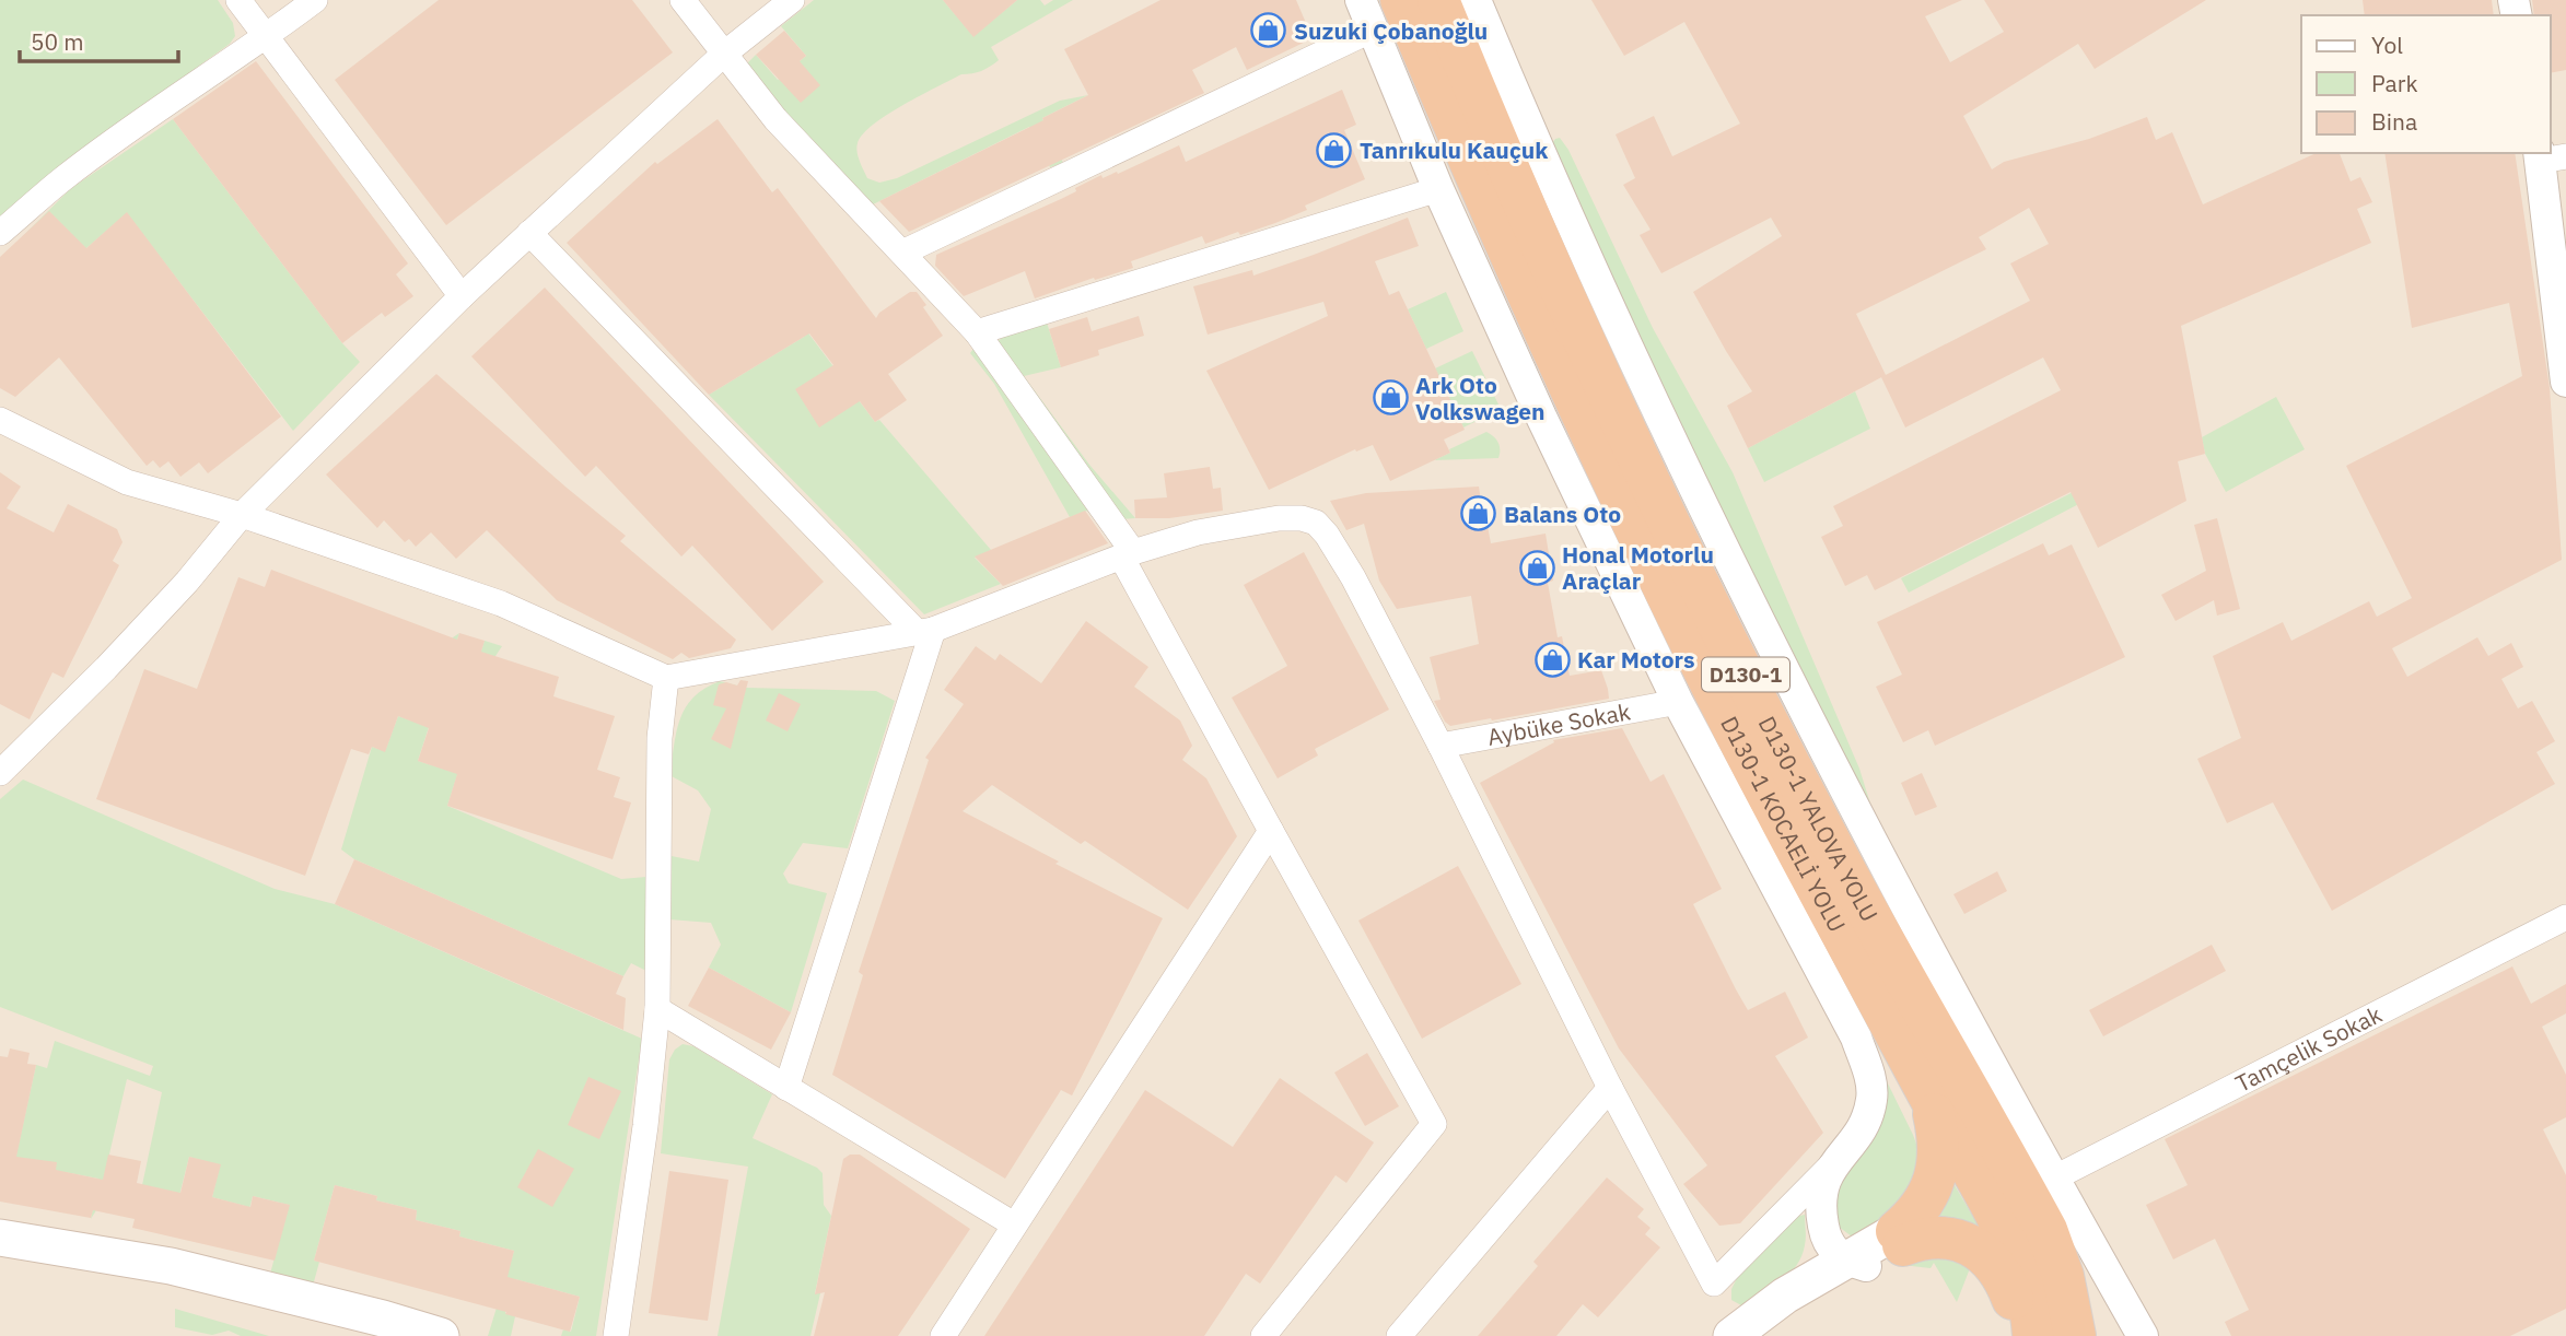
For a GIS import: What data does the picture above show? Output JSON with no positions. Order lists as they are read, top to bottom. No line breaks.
{"streets":{"highway":["D130-1","D130-1 YALOVA YOLU","D130-1 KOCAELİ YOLU"],"street":["Aybüke Sokak","Tamçelik Sokak"]},"crossings":[["D130-1","D130-1 KOCAELİ YOLU"]],"places":{"shop":["Suzuki Çobanoğlu","Tanrıkulu Kauçuk","Ark Oto Volkswagen","Balans Oto","Honal Motorlu Araçlar","Kar Motors"]},"legend":["Yol","Park","Bina"],"scale_bar":"50 m"}
